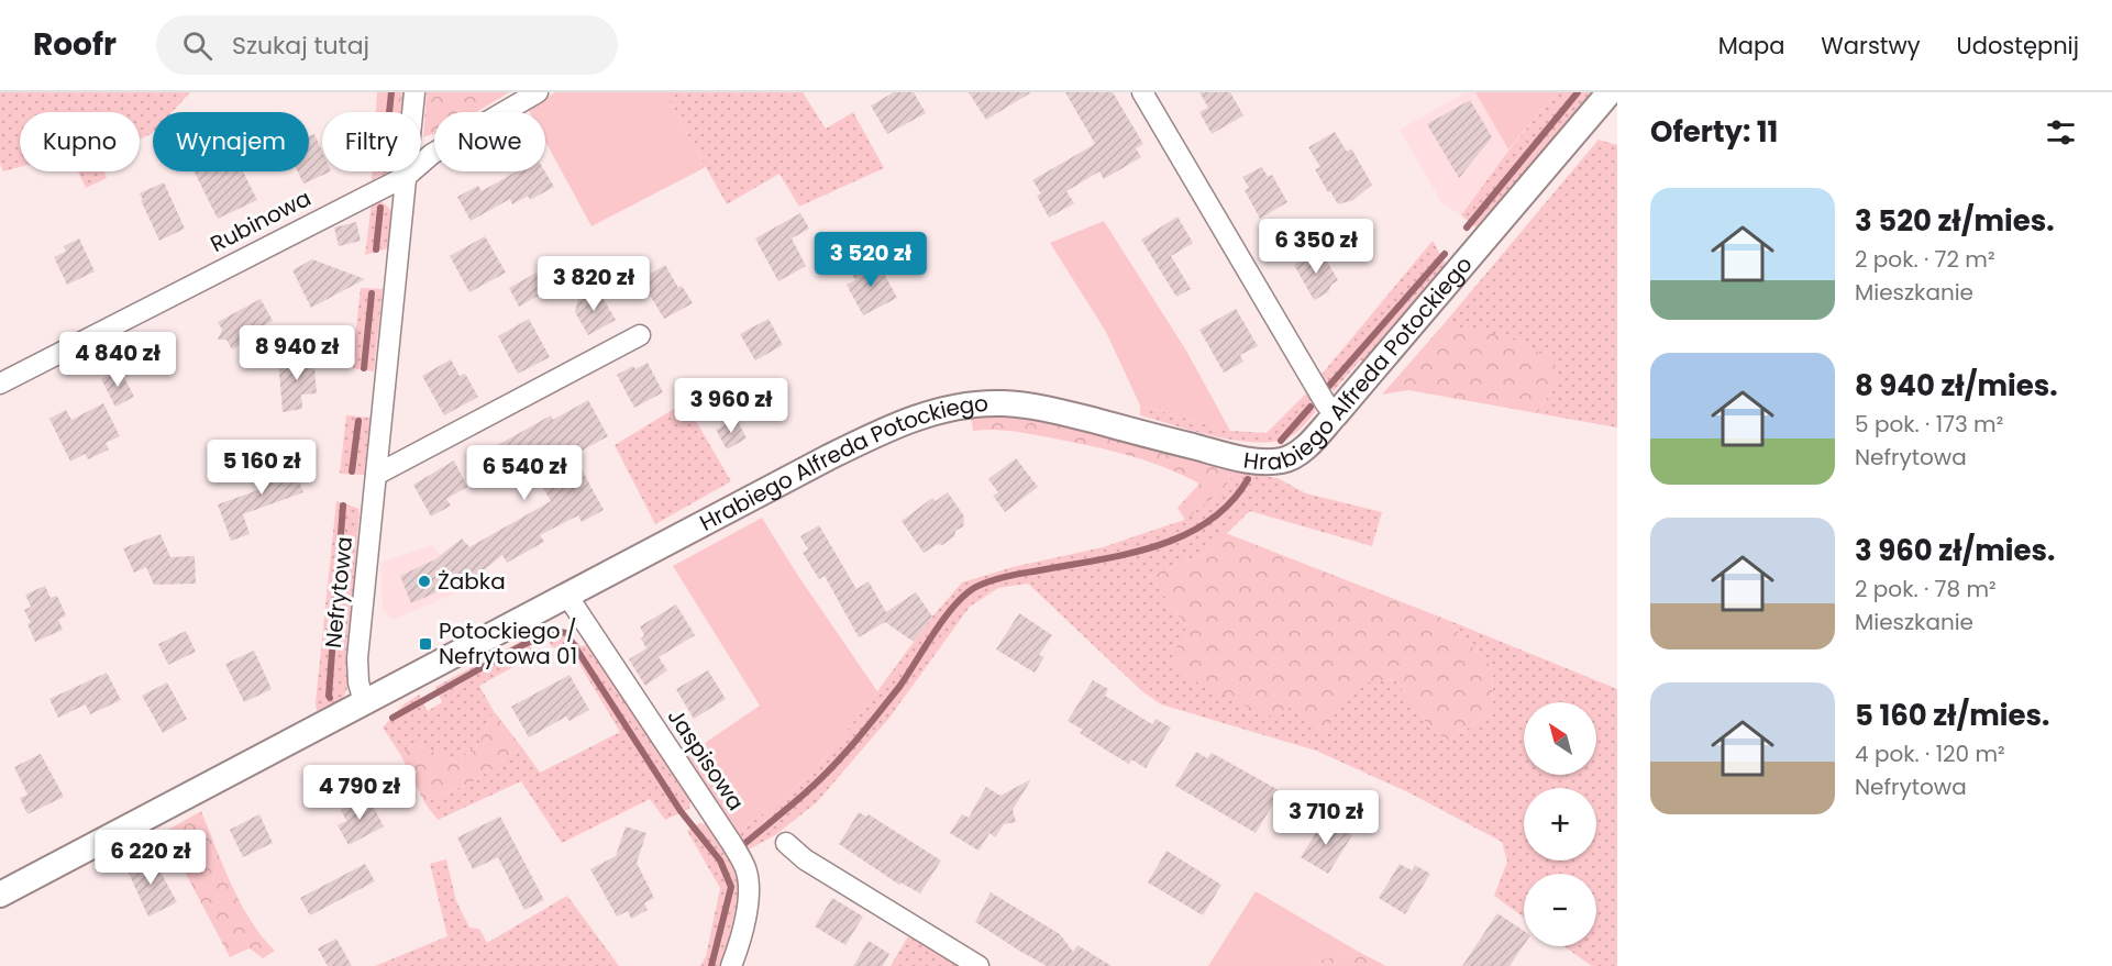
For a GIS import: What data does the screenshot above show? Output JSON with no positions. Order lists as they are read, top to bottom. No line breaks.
{"streets":{"street":["Rubinowa","Hrabiego Alfreda Potockiego","Nefrytowa","Jaspisowa"]},"crossings":[["Rubinowa","Nefrytowa"],["Hrabiego Alfreda Potockiego","Nefrytowa"],["Hrabiego Alfreda Potockiego","Jaspisowa"]],"places":{"other":["Żabka"],"transit":["Potockiego / Nefrytowa 01"]},"north":"top left","page":{"header":"Roofr","search":"Szukaj tutaj","nav":["Mapa","Warstwy","Udostępnij"],"heading":"Oferty: 11","chip":["Kupno","Wynajem","Filtry","Nowe"],"list":[{"name":"3 520 zł/mies.","note":"2 pok. · 72 m² · Mieszkanie"},{"name":"8 940 zł/mies.","note":"5 pok. · 173 m² · Nefrytowa"},{"name":"3 960 zł/mies.","note":"2 pok. · 78 m² · Mieszkanie"},{"name":"5 160 zł/mies.","note":"4 pok. · 120 m² · Nefrytowa"}],"price":["6 350 zł","3 520 zł","3 820 zł","8 940 zł","4 840 zł","3 960 zł","5 160 zł","6 540 zł","4 790 zł","3 710 zł","6 220 zł"],"map_buttons":["+","−"]}}
